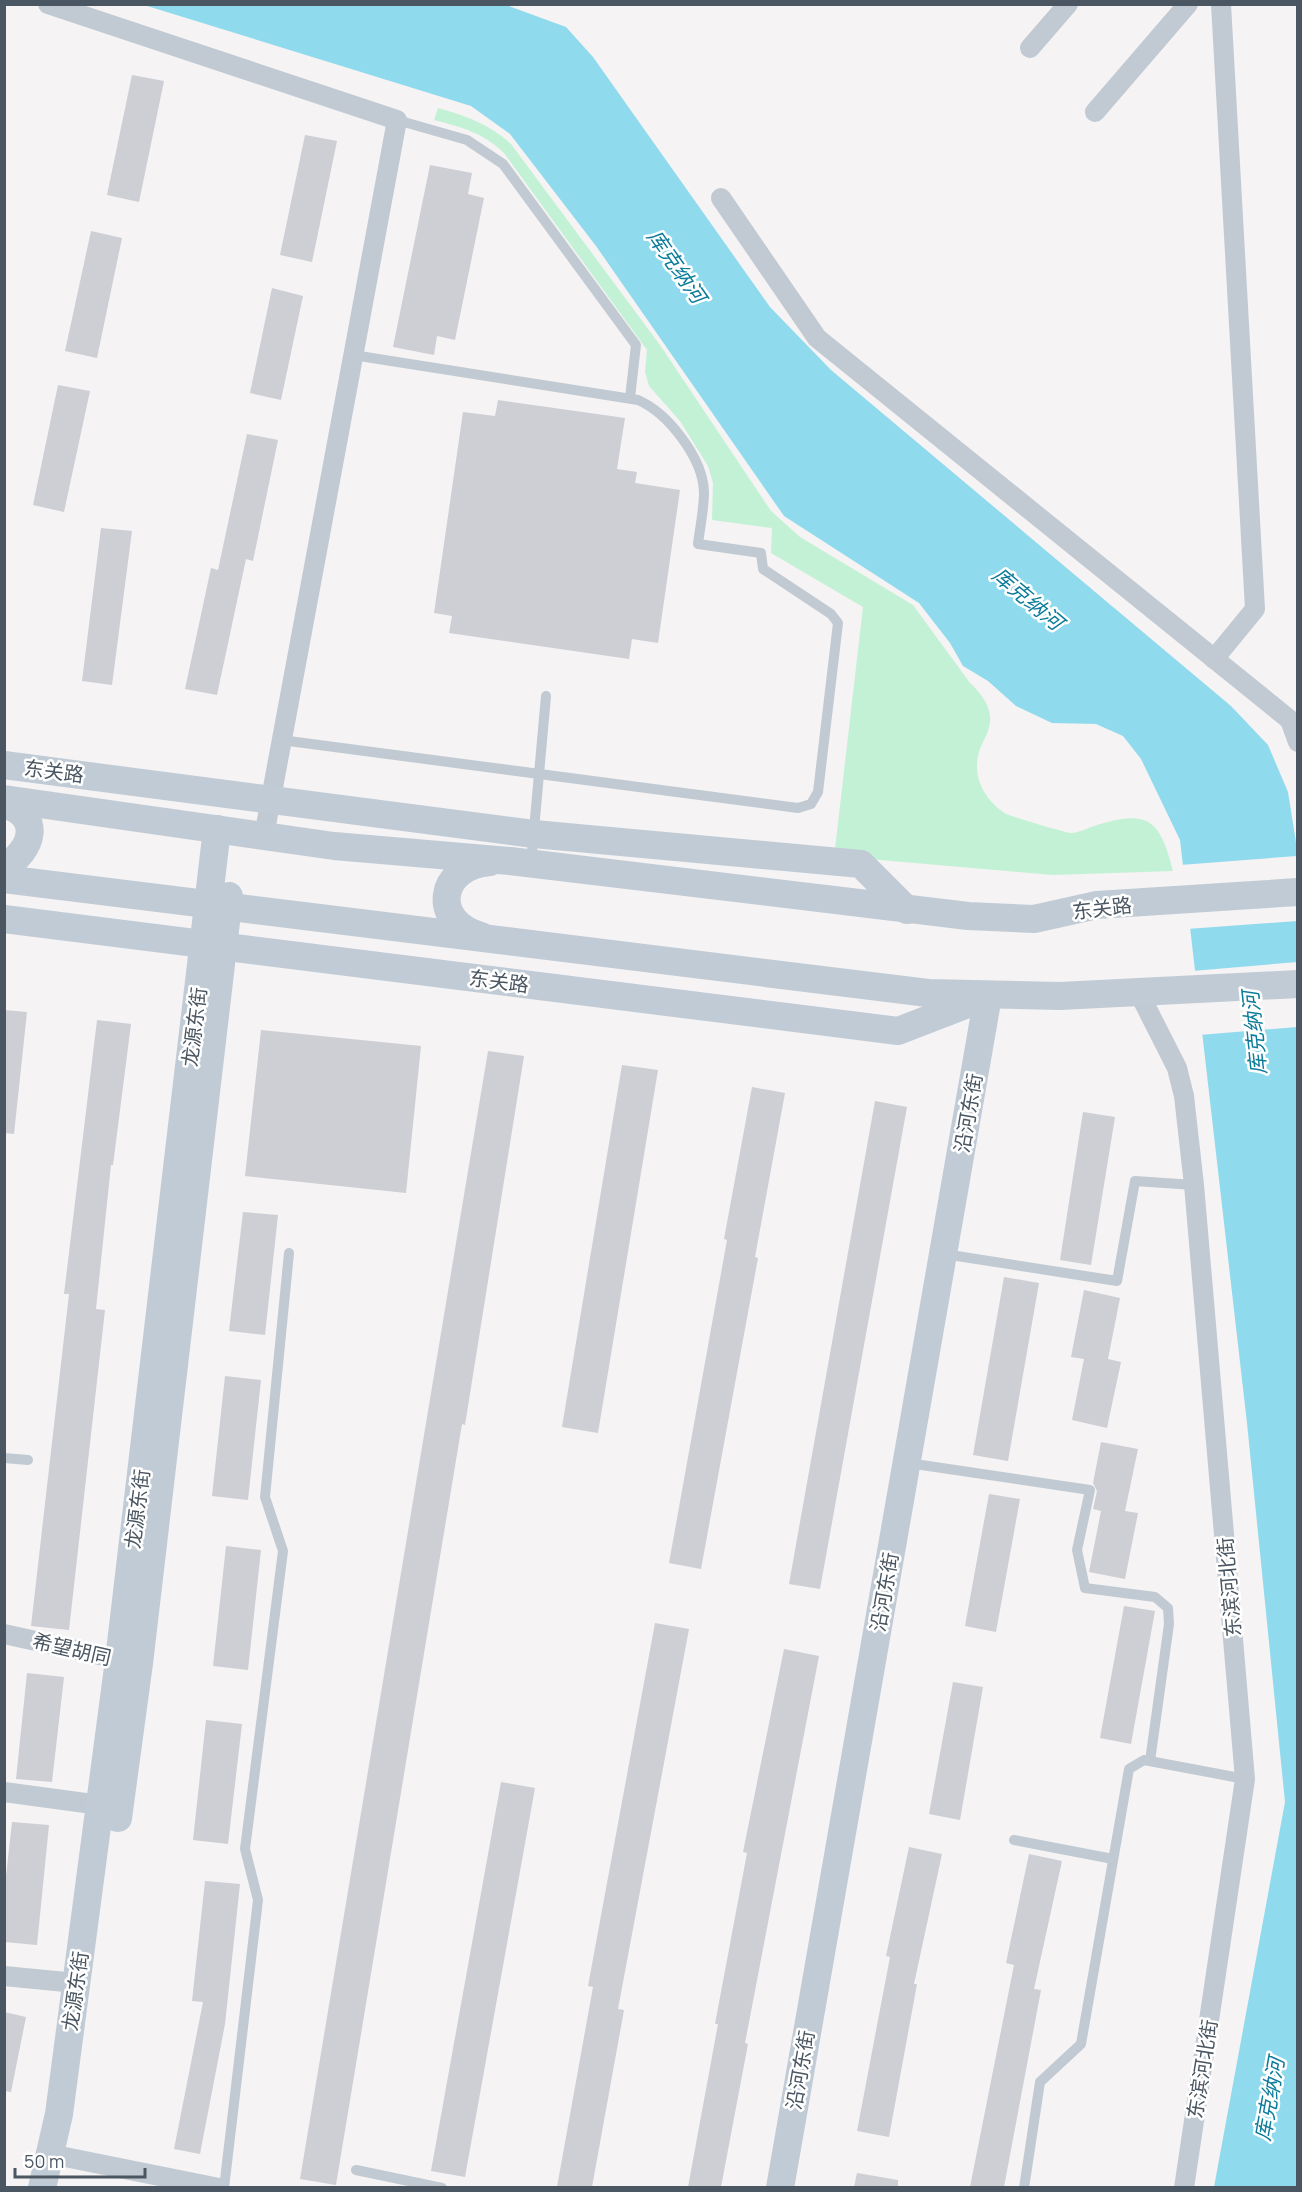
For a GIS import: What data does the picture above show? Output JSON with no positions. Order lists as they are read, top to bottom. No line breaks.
{"streets":{"main road":["东关路","龙源东街","沿河东街"],"street":["东滨河北街","希望胡同"]},"crossings":[["东关路","龙源东街"],["东关路","沿河东街"],["东关路","东滨河北街"],["龙源东街","希望胡同"]],"water":["库克纳河"],"scale_bar":"50 m"}
